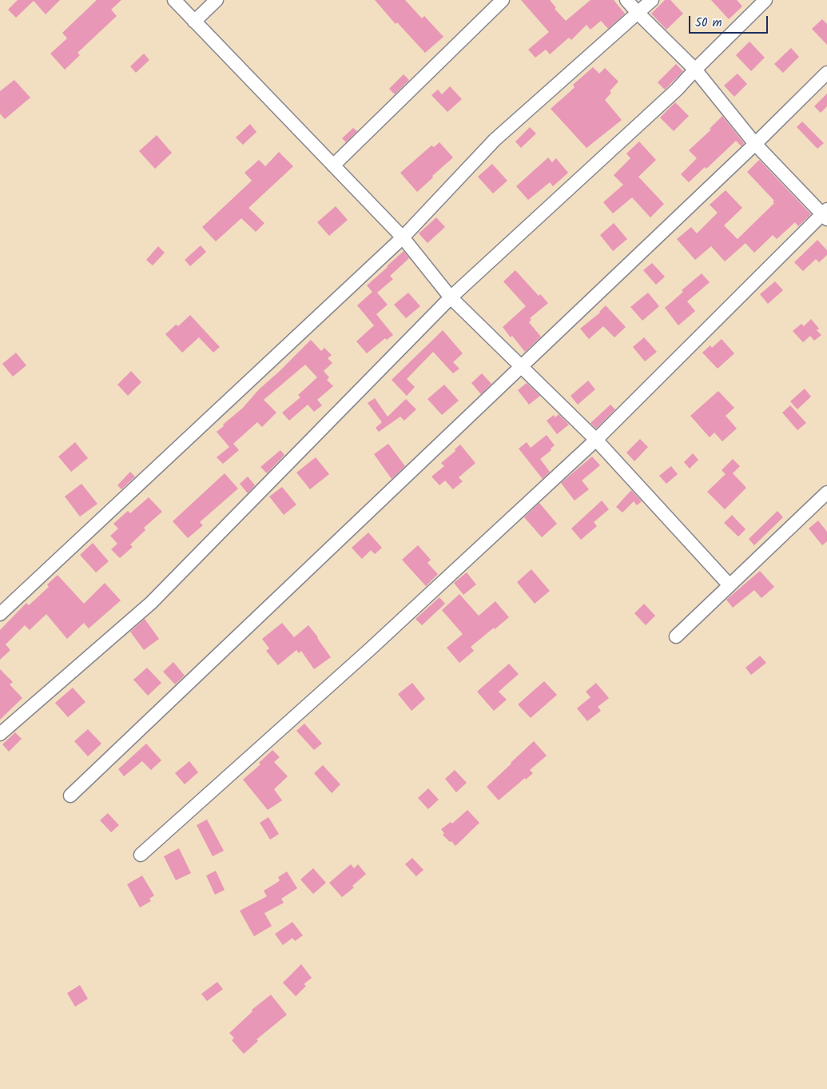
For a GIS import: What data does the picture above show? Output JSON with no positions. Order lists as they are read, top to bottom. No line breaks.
{"scale_bar":"50 m"}
